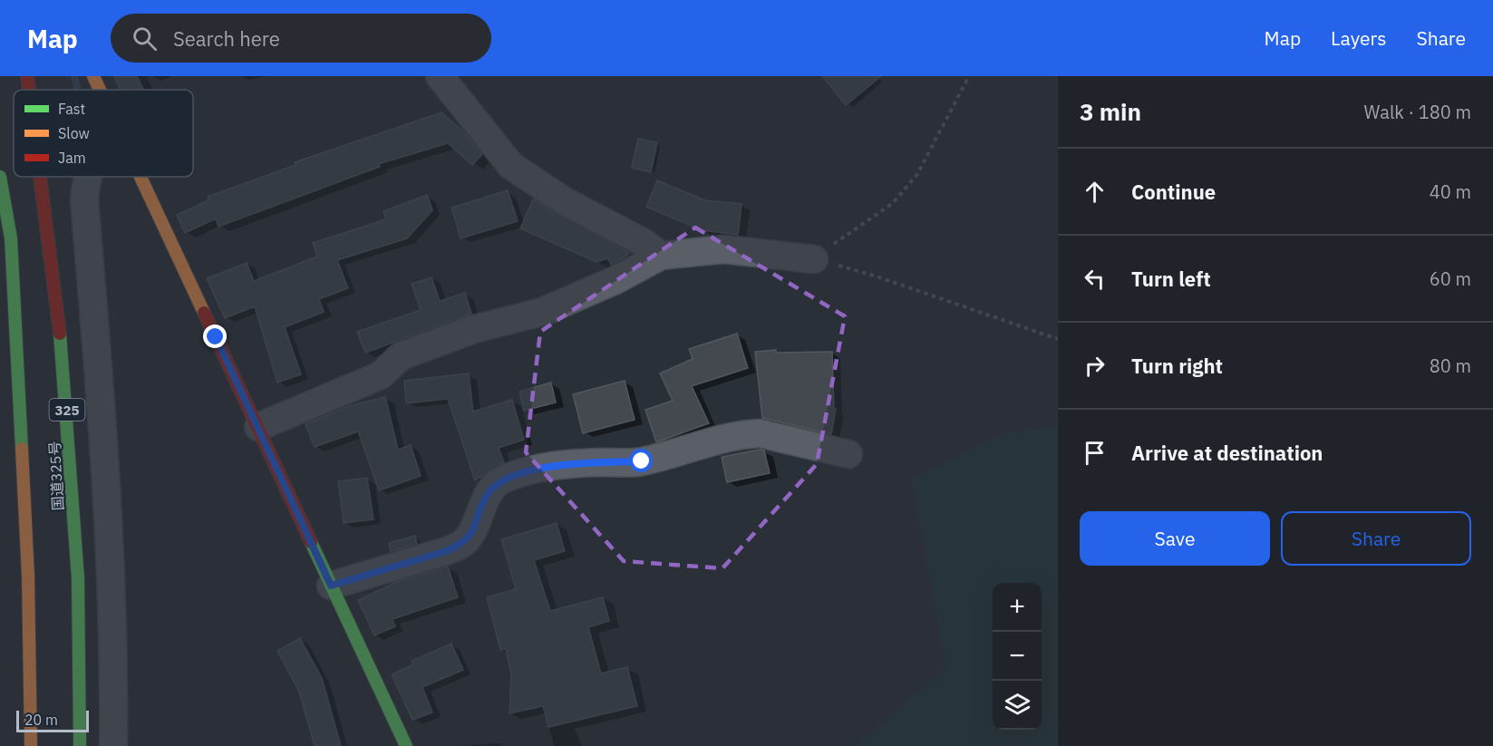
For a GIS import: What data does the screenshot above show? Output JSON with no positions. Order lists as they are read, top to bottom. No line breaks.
{"streets":{"main road":["325","国道325号"]},"legend":["Fast","Slow","Jam"],"scale_bar":"20 m","page":{"header":"Map","search":"Search here","nav":["Map","Layers","Share"],"heading":["3 min","Walk · 180 m"],"list":[["Continue","40 m"],["Turn left","60 m"],["Turn right","80 m"],"Arrive at destination"],"buttons":["Save","Share"],"map_buttons":["+","−"],"scale":"20 m"}}
